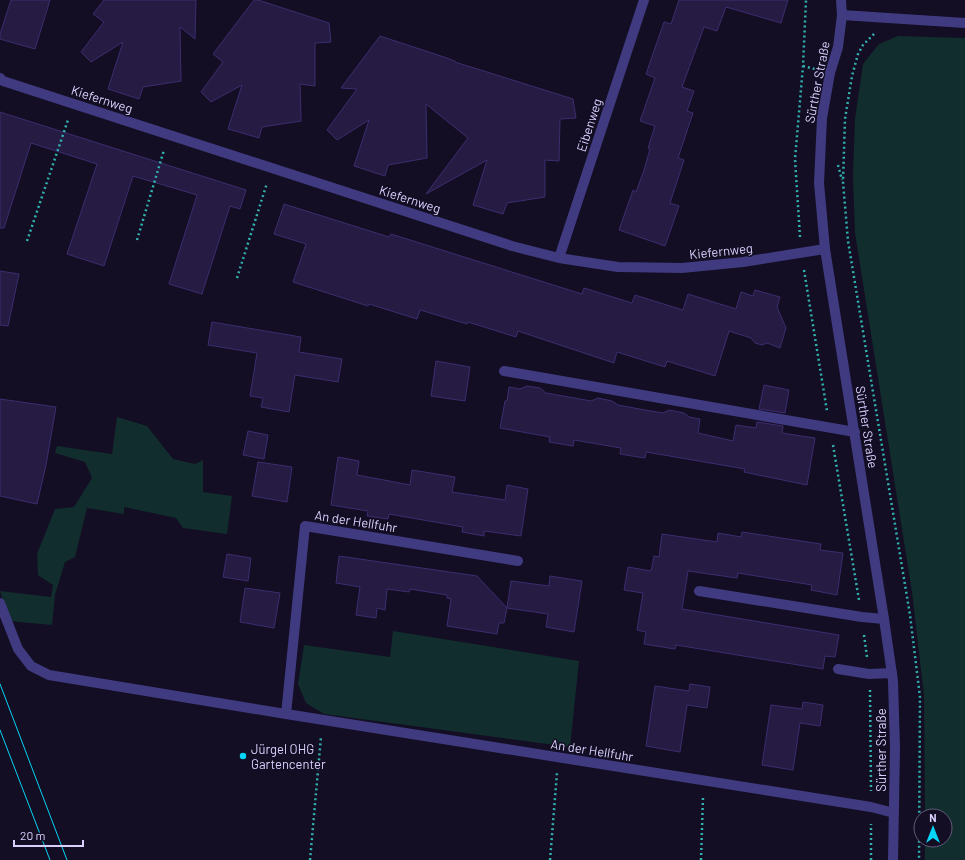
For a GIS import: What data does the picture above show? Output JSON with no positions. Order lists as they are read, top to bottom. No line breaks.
{"streets":{"street":["Sürther Straße","Kiefernweg","Eibenweg","An der Hellfuhr"]},"crossings":[["Sürther Straße","Kiefernweg"],["Sürther Straße","An der Hellfuhr"],["Kiefernweg","Eibenweg"]],"places":["Jürgel OHG Gartencenter"],"scale_bar":"20 m","north":"top"}
